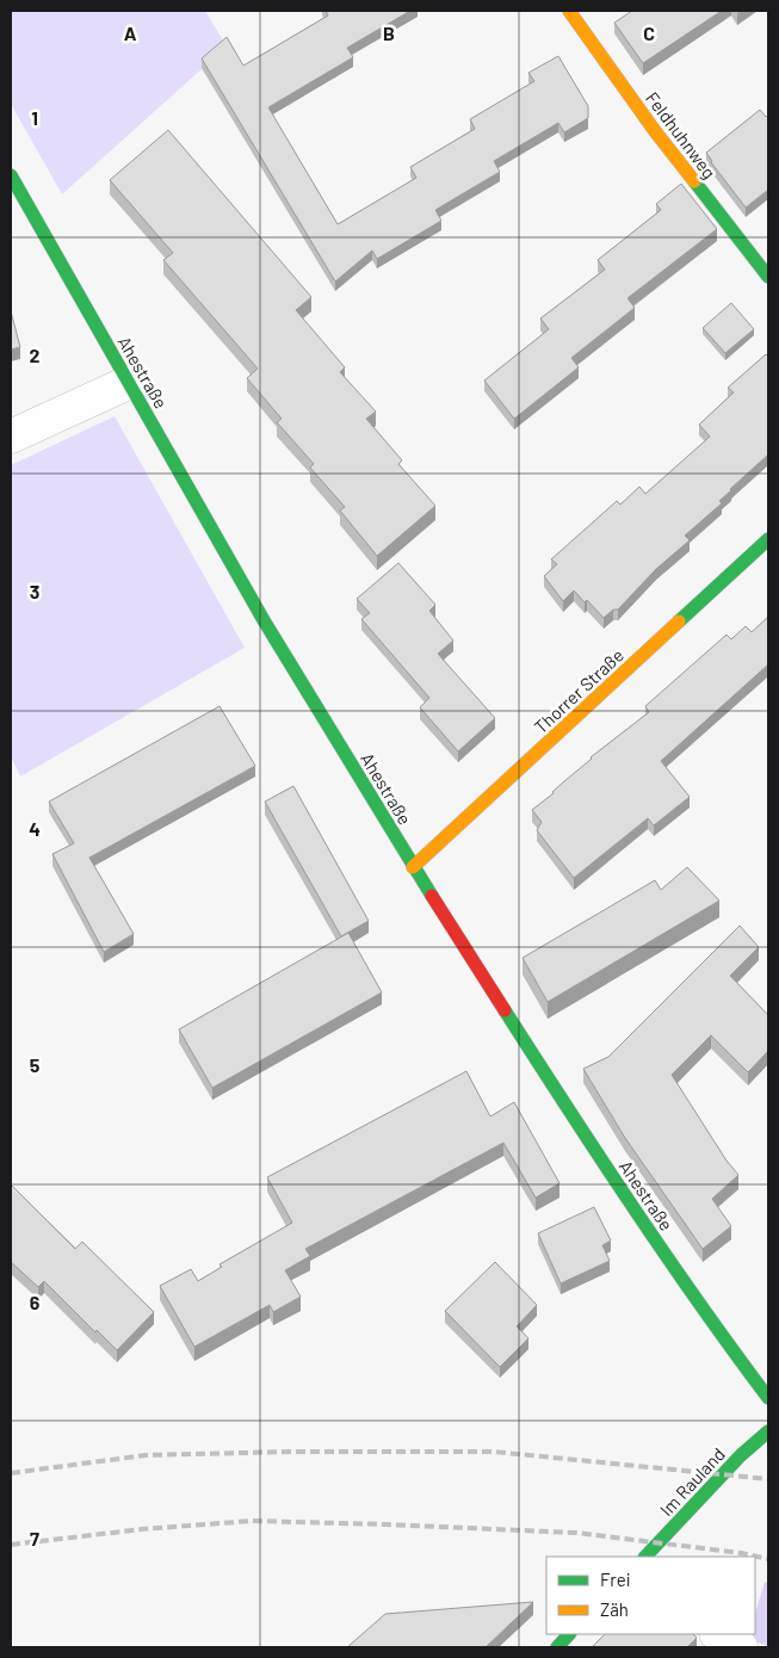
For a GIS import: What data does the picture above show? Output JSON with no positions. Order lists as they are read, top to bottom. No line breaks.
{"streets":{"street":["Feldhuhnweg","Ahestraße","Thorrer Straße","Im Rauland"]},"crossings":[["Ahestraße","Thorrer Straße"]],"legend":["Frei","Zäh"],"grid":{"columns":["A","B","C"],"rows":["1","2","3","4","5","6","7"]}}
